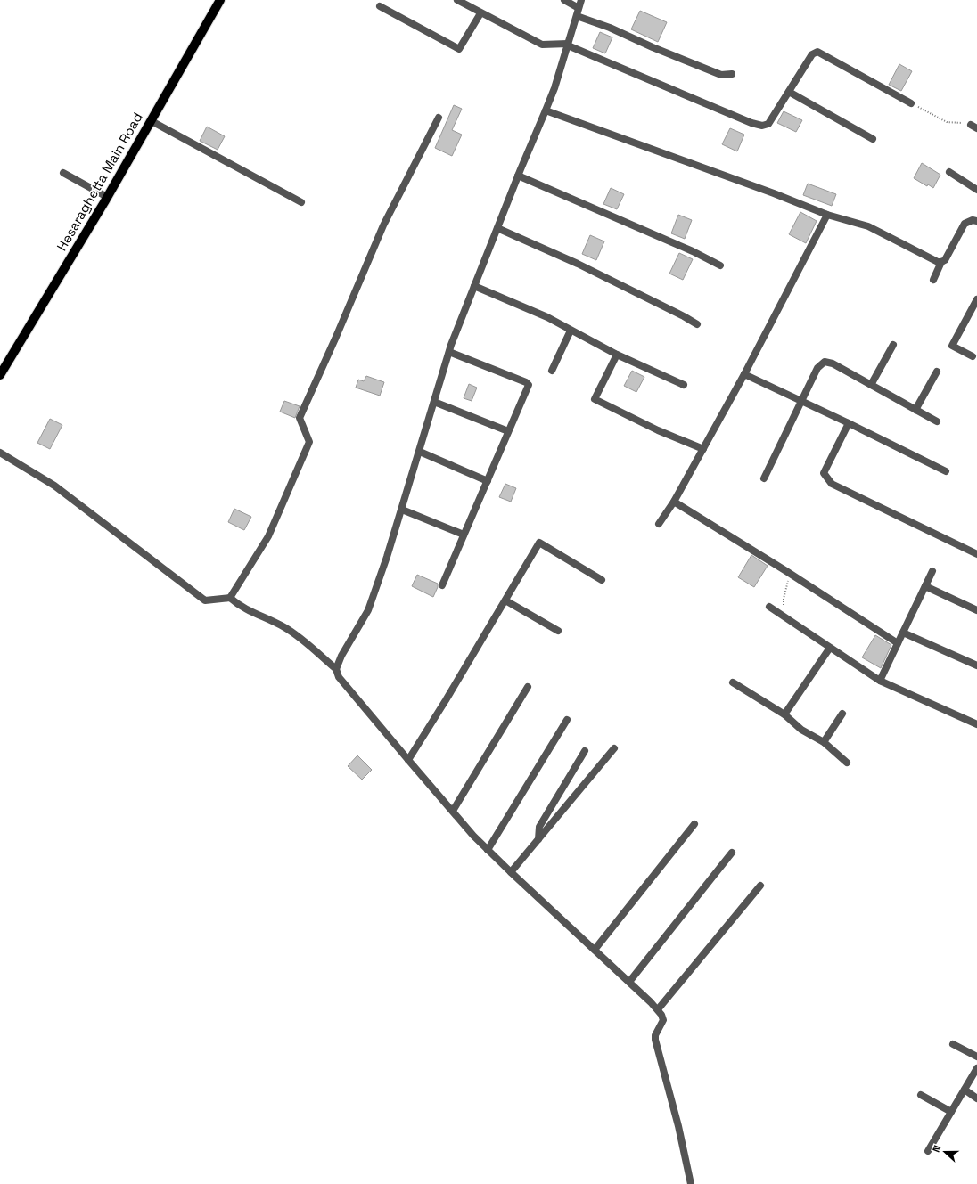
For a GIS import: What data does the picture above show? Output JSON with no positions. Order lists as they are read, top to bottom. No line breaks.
{"streets":{"main road":["Hesaraghetta Main Road"]},"north":"left"}
